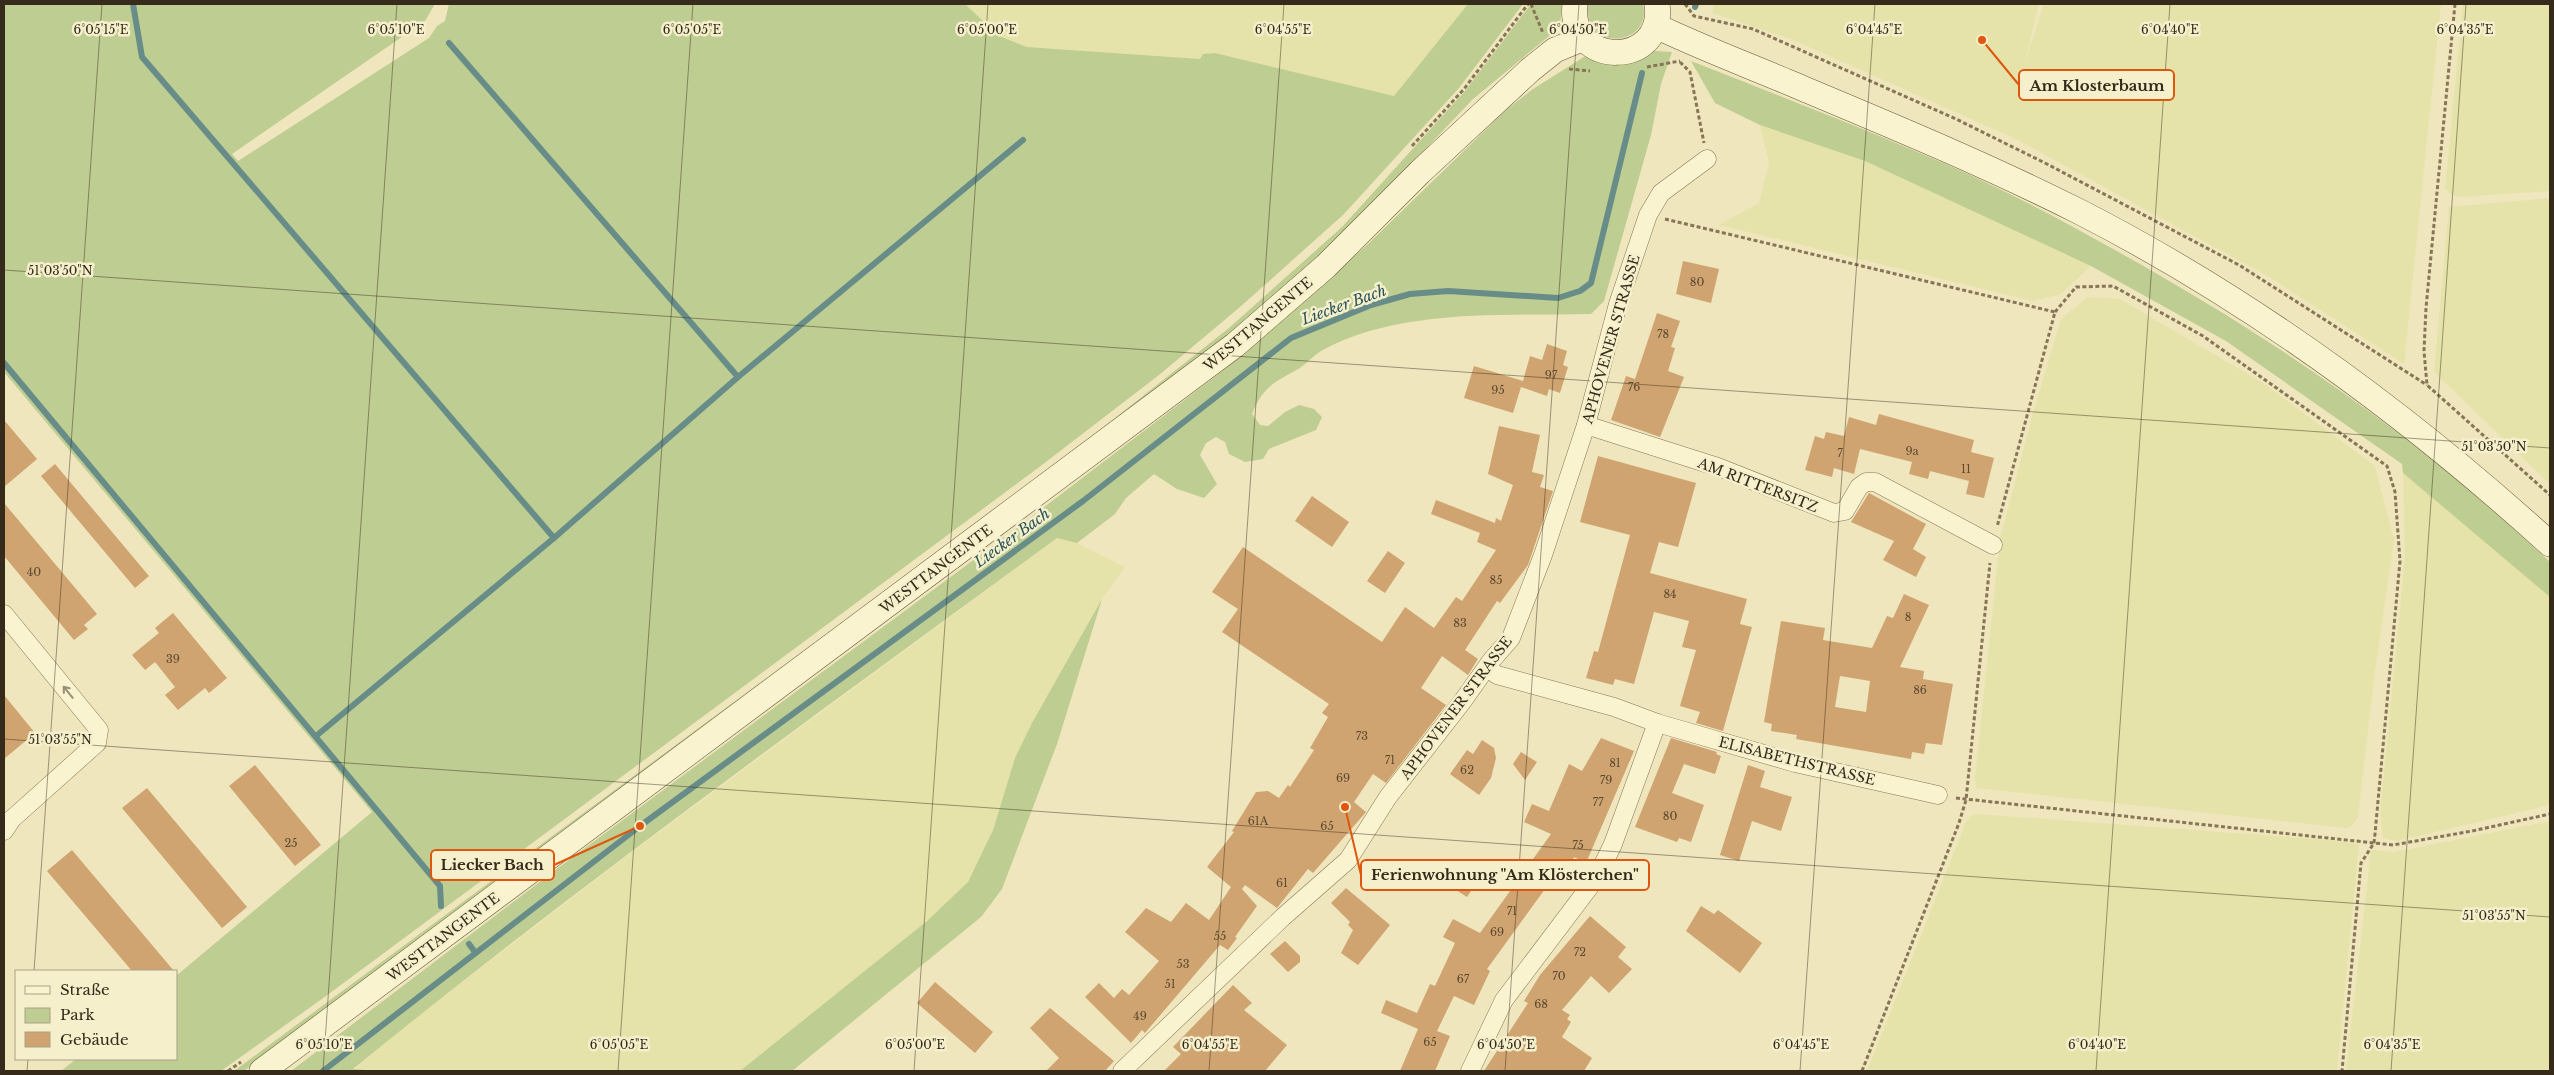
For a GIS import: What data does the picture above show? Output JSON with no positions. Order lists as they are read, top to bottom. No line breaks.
{"streets":{"main road":["WESTTANGENTE"],"street":["APHOVENER STRASSE","AM RITTERSITZ","ELISABETHSTRASSE"]},"crossings":[["APHOVENER STRASSE","AM RITTERSITZ"],["APHOVENER STRASSE","ELISABETHSTRASSE"]],"water":["Liecker Bach"],"places":["Am Klosterbaum","Ferienwohnung \"Am Klösterchen\"","Liecker Bach"],"house_numbers":["80","78","97","76","95","9a","7","11","40","85","84","8","83","39","86","73","71","81","62","69","79","77","80","61A","65","25","75","61","71","69","55","72","53","70","67","51","68","49","65"],"legend":["Straße","Park","Gebäude"],"coordinates":["6°05'15\"E","6°05'10\"E","6°05'05\"E","6°05'00\"E","6°04'55\"E","6°04'50\"E","6°04'45\"E","6°04'40\"E","6°04'35\"E","51°03'50\"N","51°03'55\"N"]}
